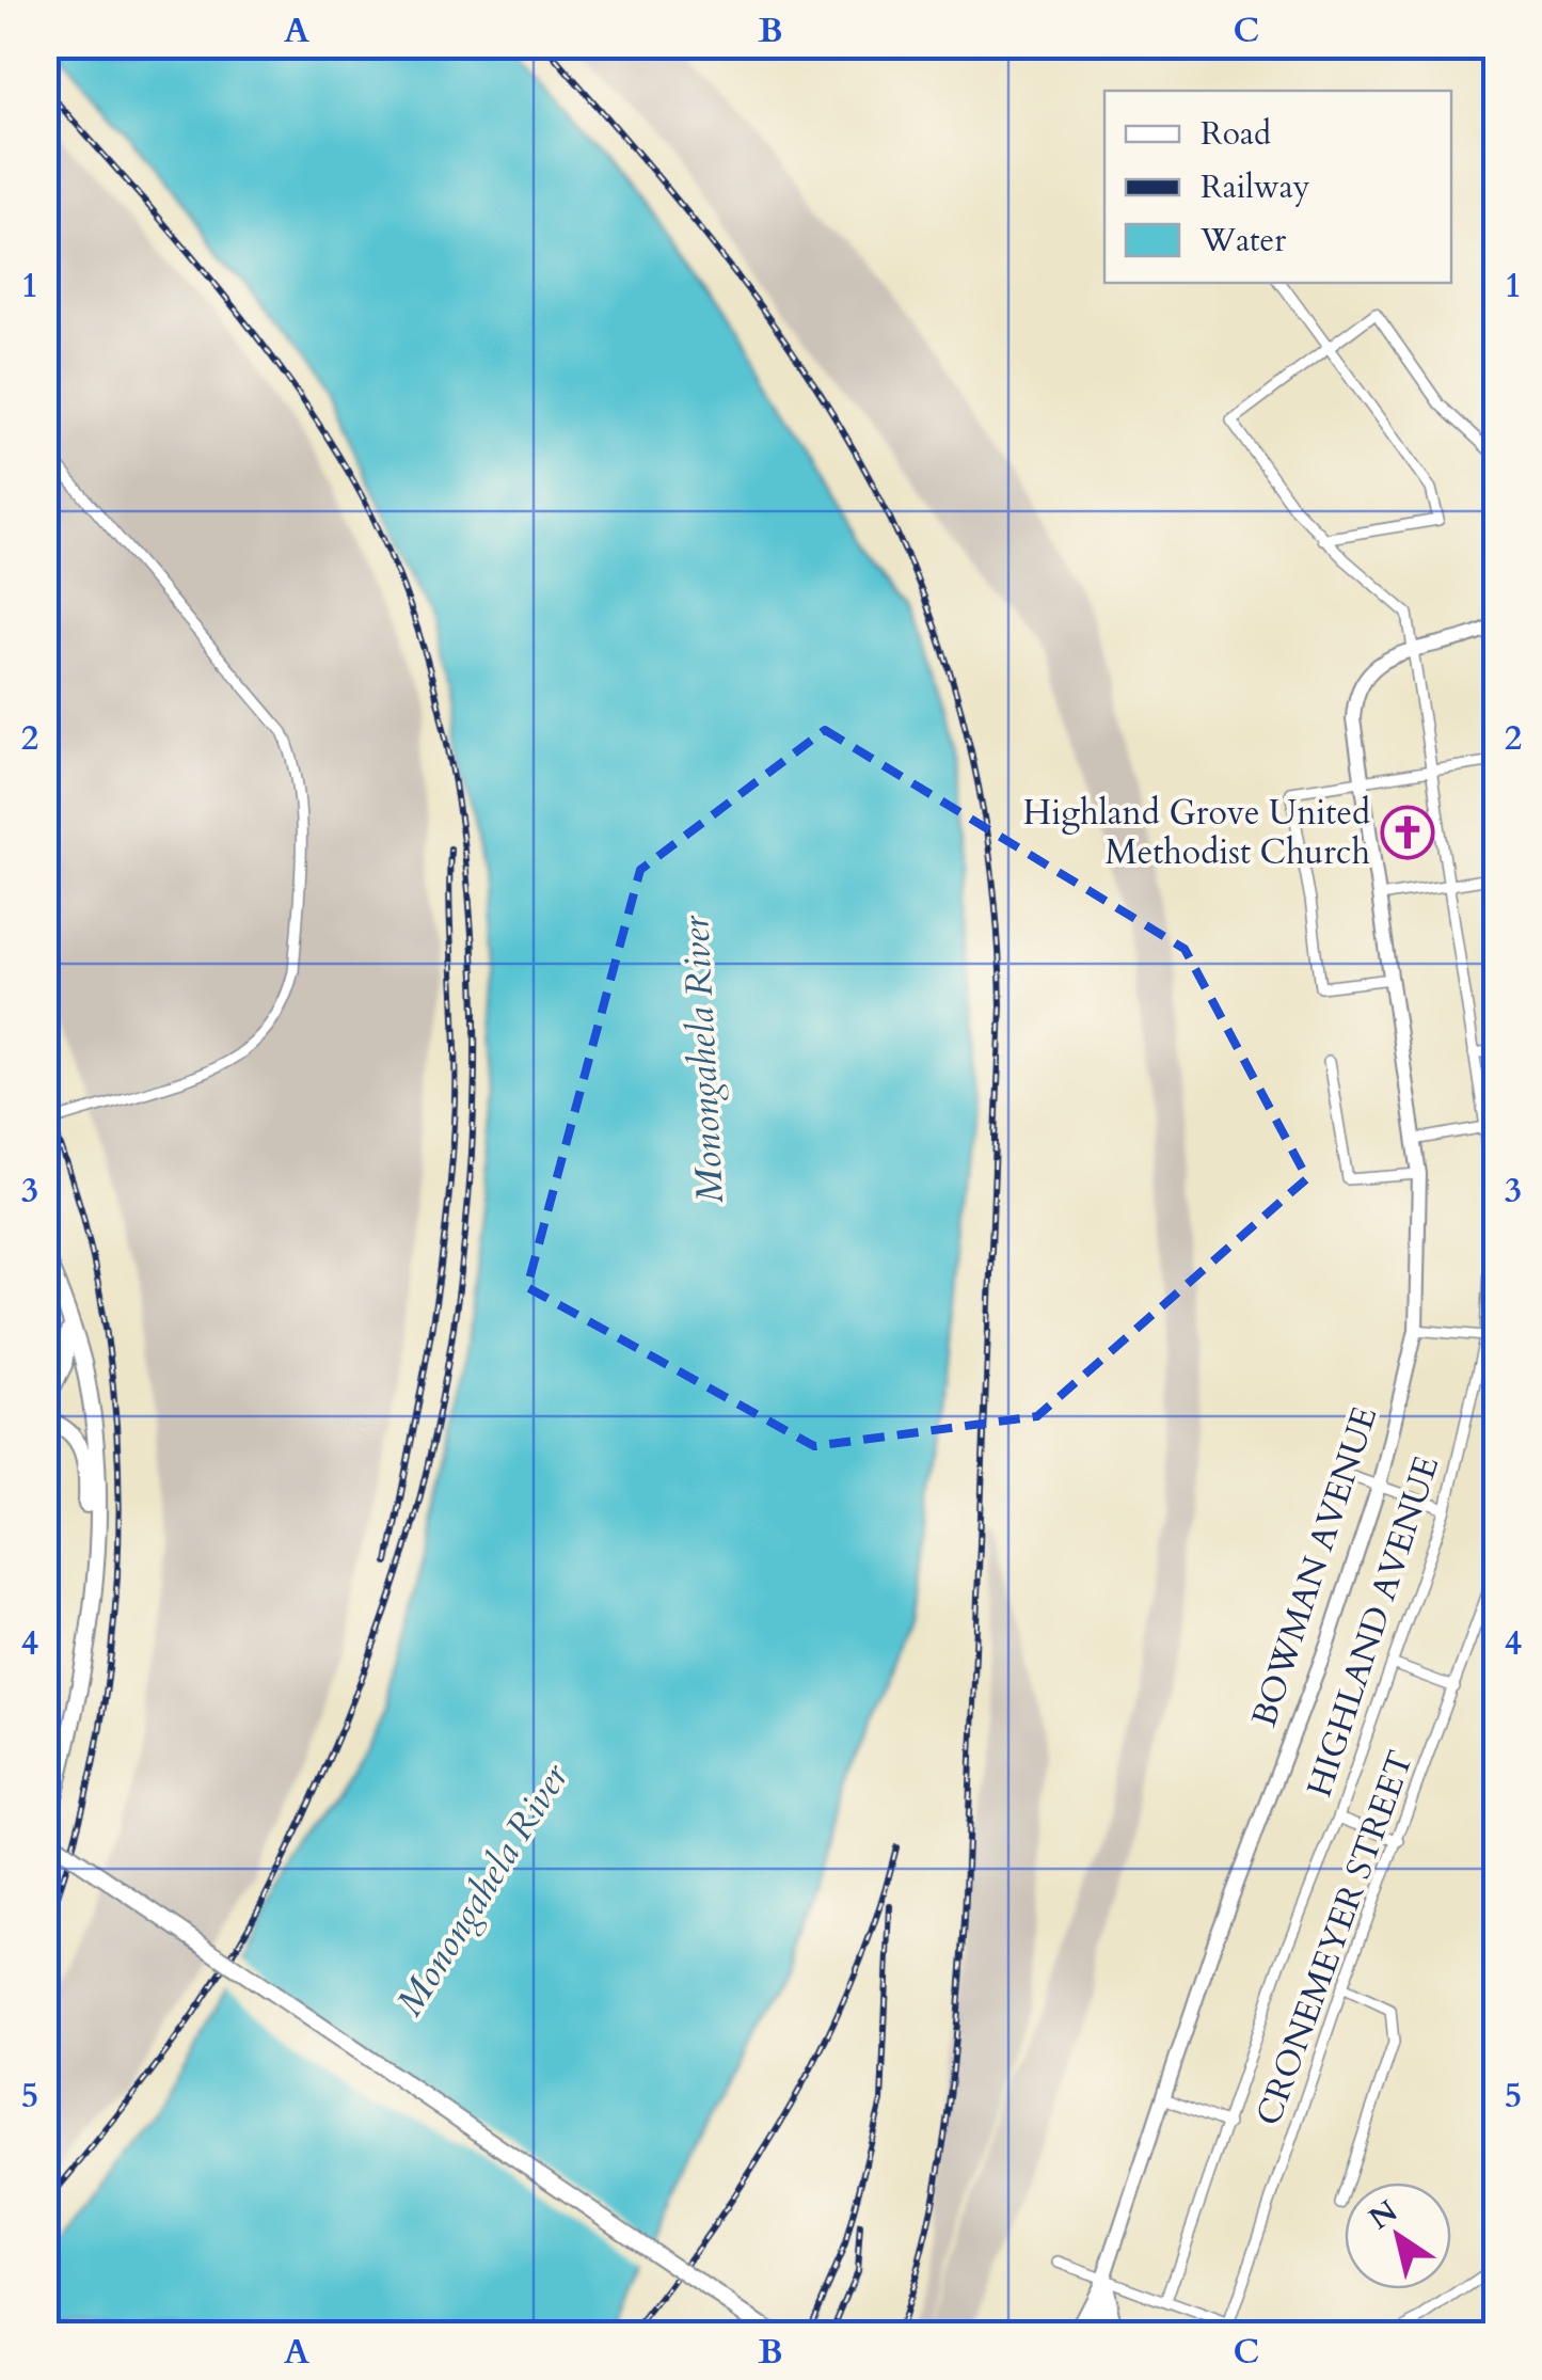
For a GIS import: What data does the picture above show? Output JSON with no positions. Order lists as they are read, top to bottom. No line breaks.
{"streets":{"main road":["BOWMAN AVENUE"],"street":["HIGHLAND AVENUE","CRONEMEYER STREET"]},"crossings":[["BOWMAN AVENUE","HIGHLAND AVENUE"]],"water":["Monongahela River"],"places":{"church":["Highland Grove United Methodist Church"]},"legend":["Road","Railway","Water"],"north":"top left","grid":{"columns":["A","B","C"],"rows":["1","2","3","4","5"]}}
